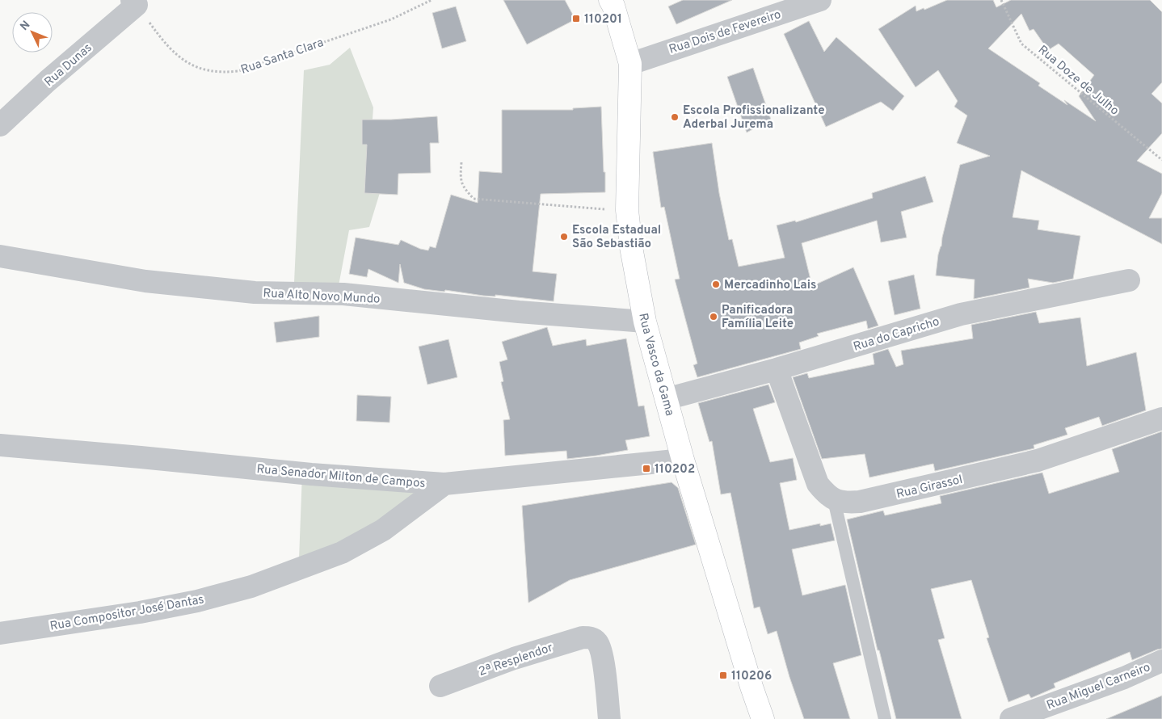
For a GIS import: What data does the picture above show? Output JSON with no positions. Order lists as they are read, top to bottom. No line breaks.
{"streets":{"main road":["Rua Vasco da Gama"],"street":["Rua Dois de Fevereiro","Rua Dunas","Rua Alto Novo Mundo","Rua do Capricho","Rua Senador Milton de Campos","Rua Girassol","Rua Compositor José Dantas","2ª Resplendor","Rua Miguel Carneiro"],"path":["Rua Santa Clara","Rua Doze de Julho"]},"crossings":[["Rua Dois de Fevereiro","Rua Vasco da Gama"],["Rua Santa Clara","Rua Dunas"],["Rua Alto Novo Mundo","Rua Vasco da Gama"],["Rua do Capricho","Rua Vasco da Gama"],["Rua Vasco da Gama","Rua Senador Milton de Campos"],["Rua Senador Milton de Campos","Rua Compositor José Dantas"]],"places":{"transit":["110201","110202","110206"],"other":["Escola Profissionalizante Aderbal Jurema","Escola Estadual São Sebastião","Mercadinho Lais","Panificadora Família Leite"]},"north":"top left"}
